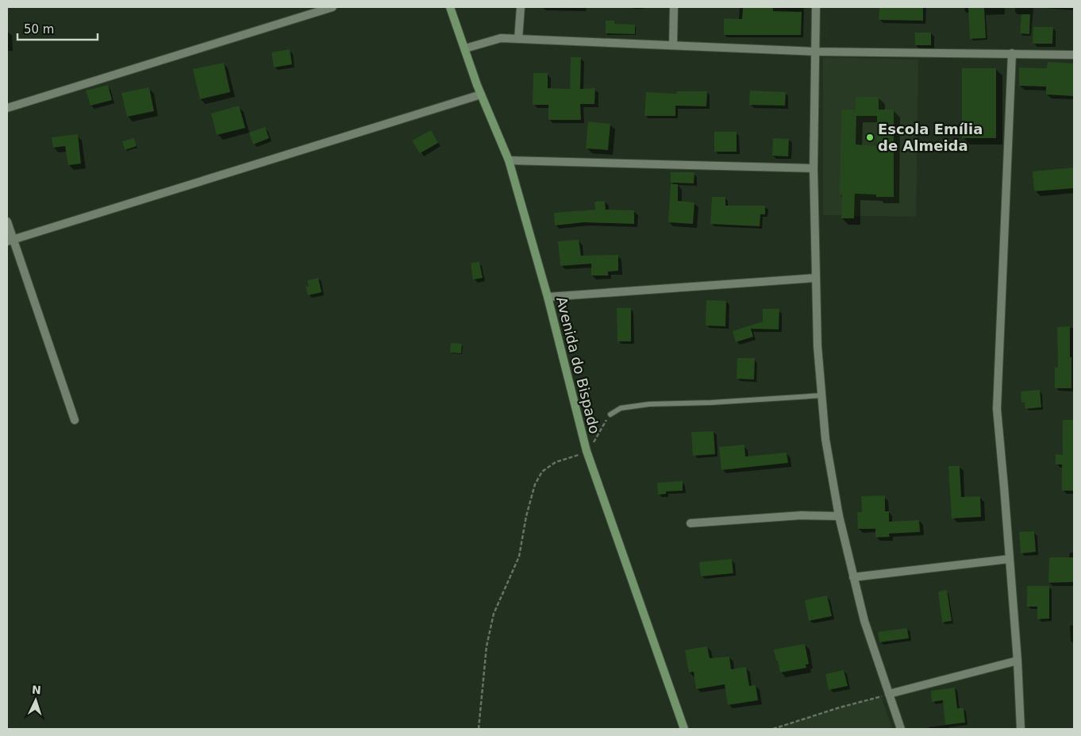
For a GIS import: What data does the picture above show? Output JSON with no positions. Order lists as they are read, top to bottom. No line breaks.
{"streets":{"main road":["Avenida do Bispado"]},"places":["Escola Emília de Almeida"],"scale_bar":"50 m","north":"top"}
